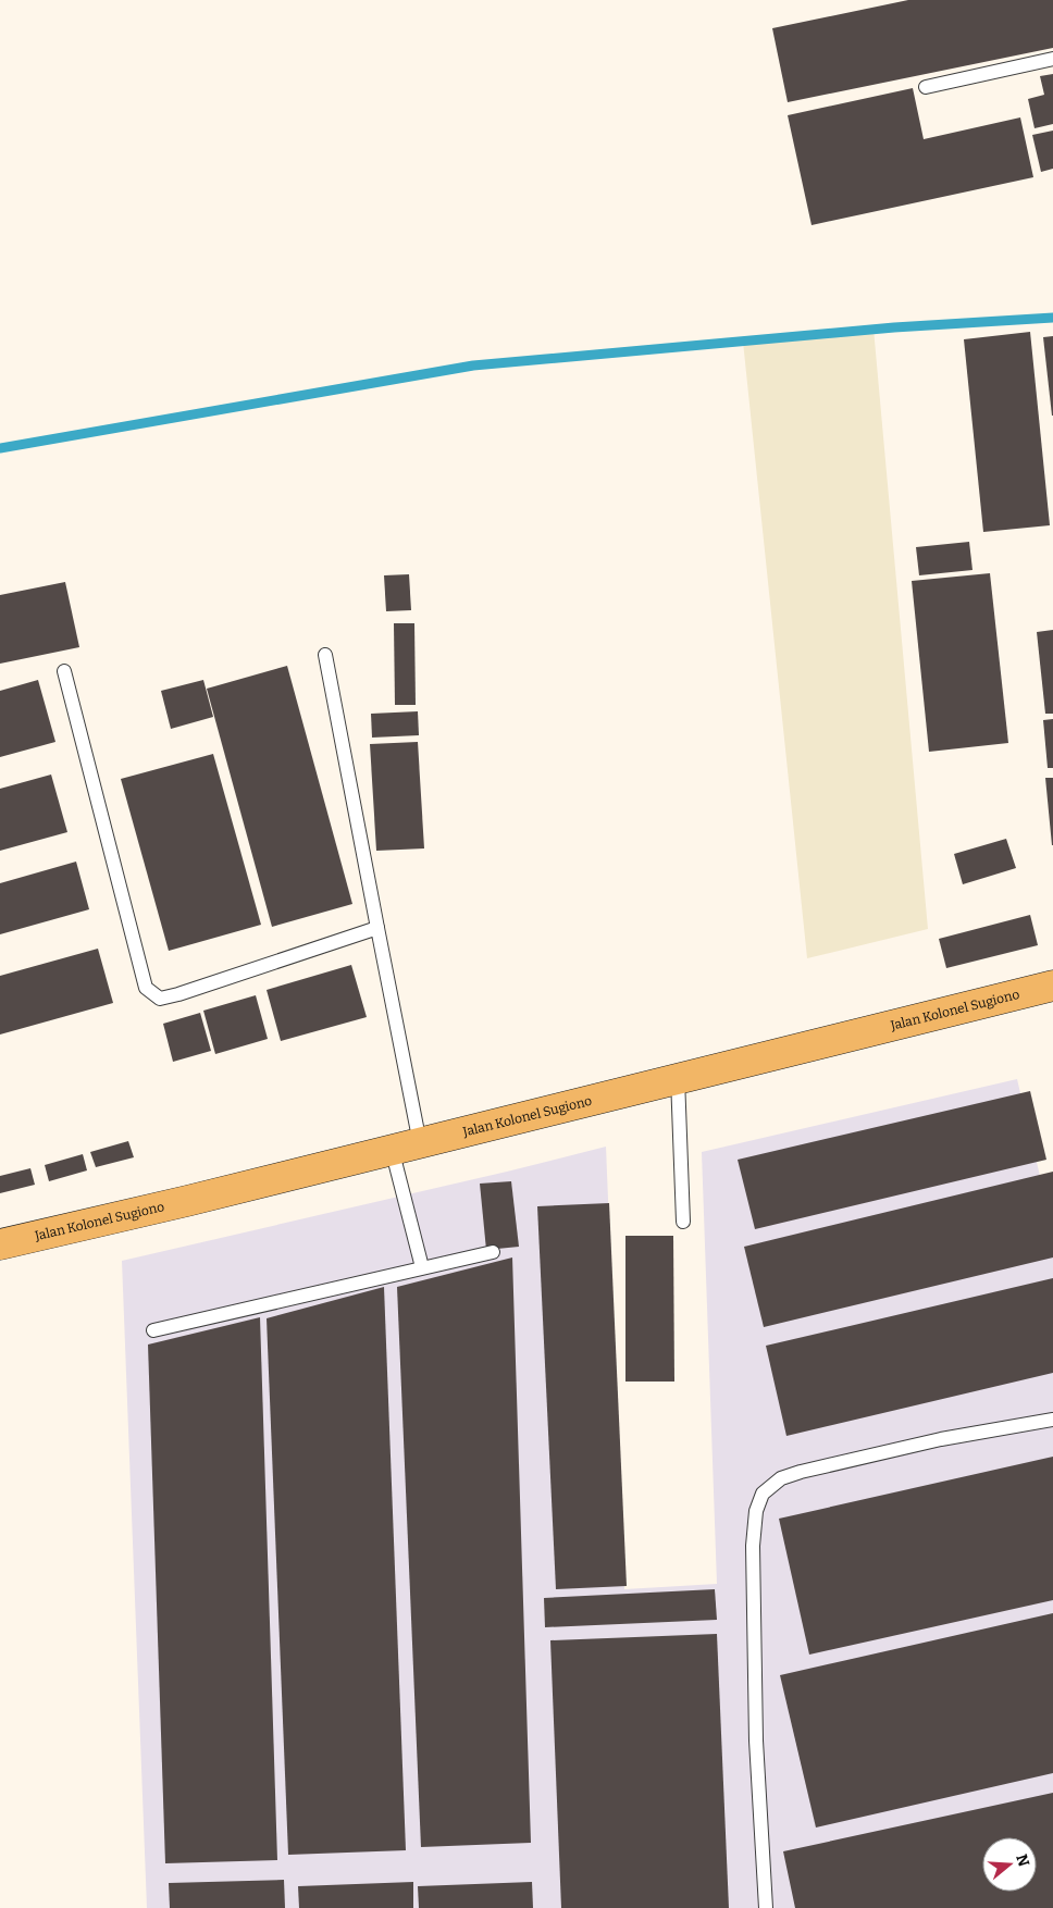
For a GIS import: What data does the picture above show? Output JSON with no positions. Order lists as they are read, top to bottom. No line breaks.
{"streets":{"main road":["Jalan Kolonel Sugiono"]},"north":"right"}
